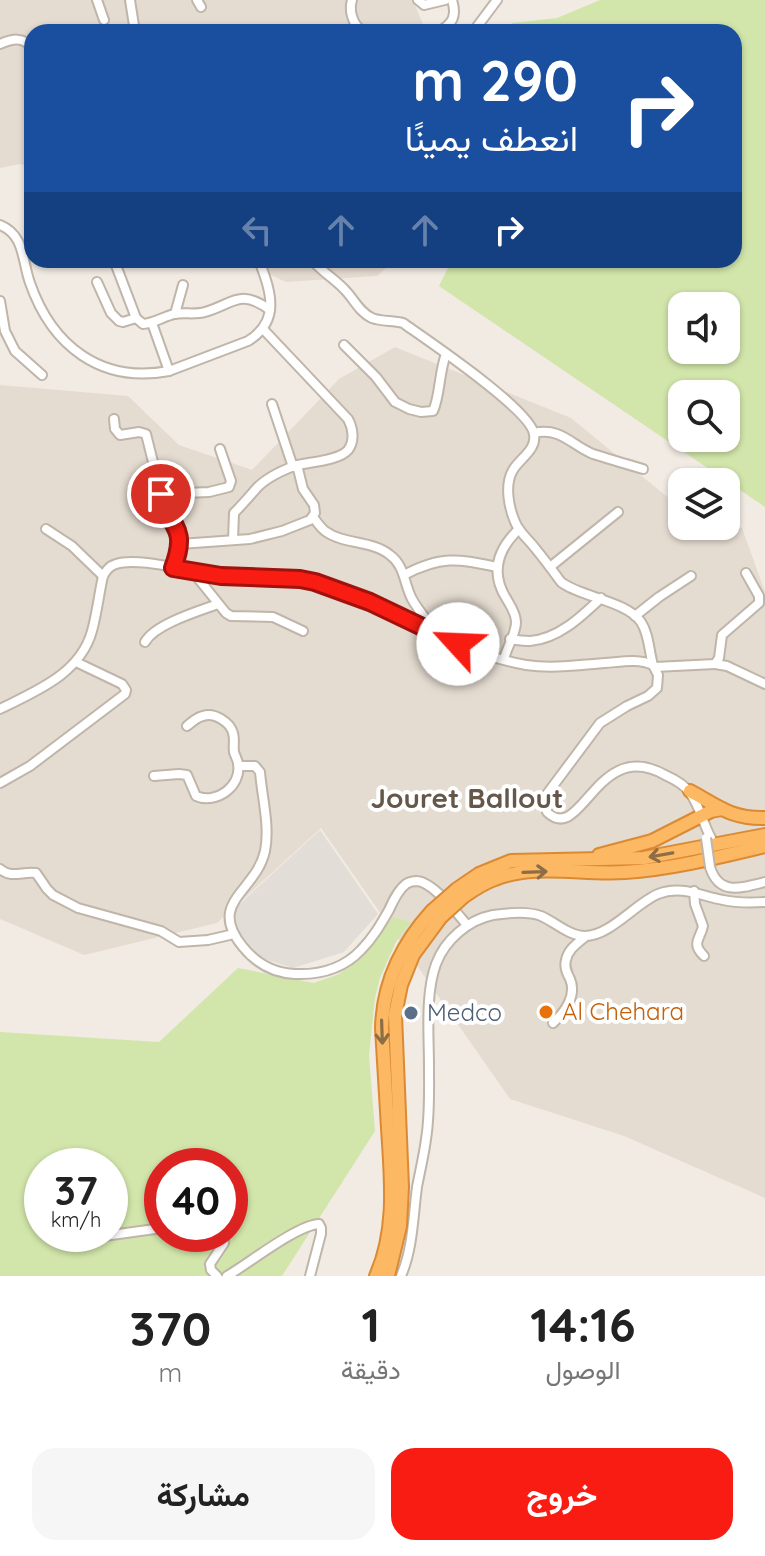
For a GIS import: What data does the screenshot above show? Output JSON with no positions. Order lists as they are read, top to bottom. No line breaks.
{"districts":["Jouret Ballout"],"places":["Al Chehara","Medco"],"page":{"turn":["290 m","انعطف يمينًا"],"speed":"37 km/h","limit":"40","eta":["14:16","الوصول","1","دقيقة","370","m"],"buttons":["خروج","مشاركة"]}}
